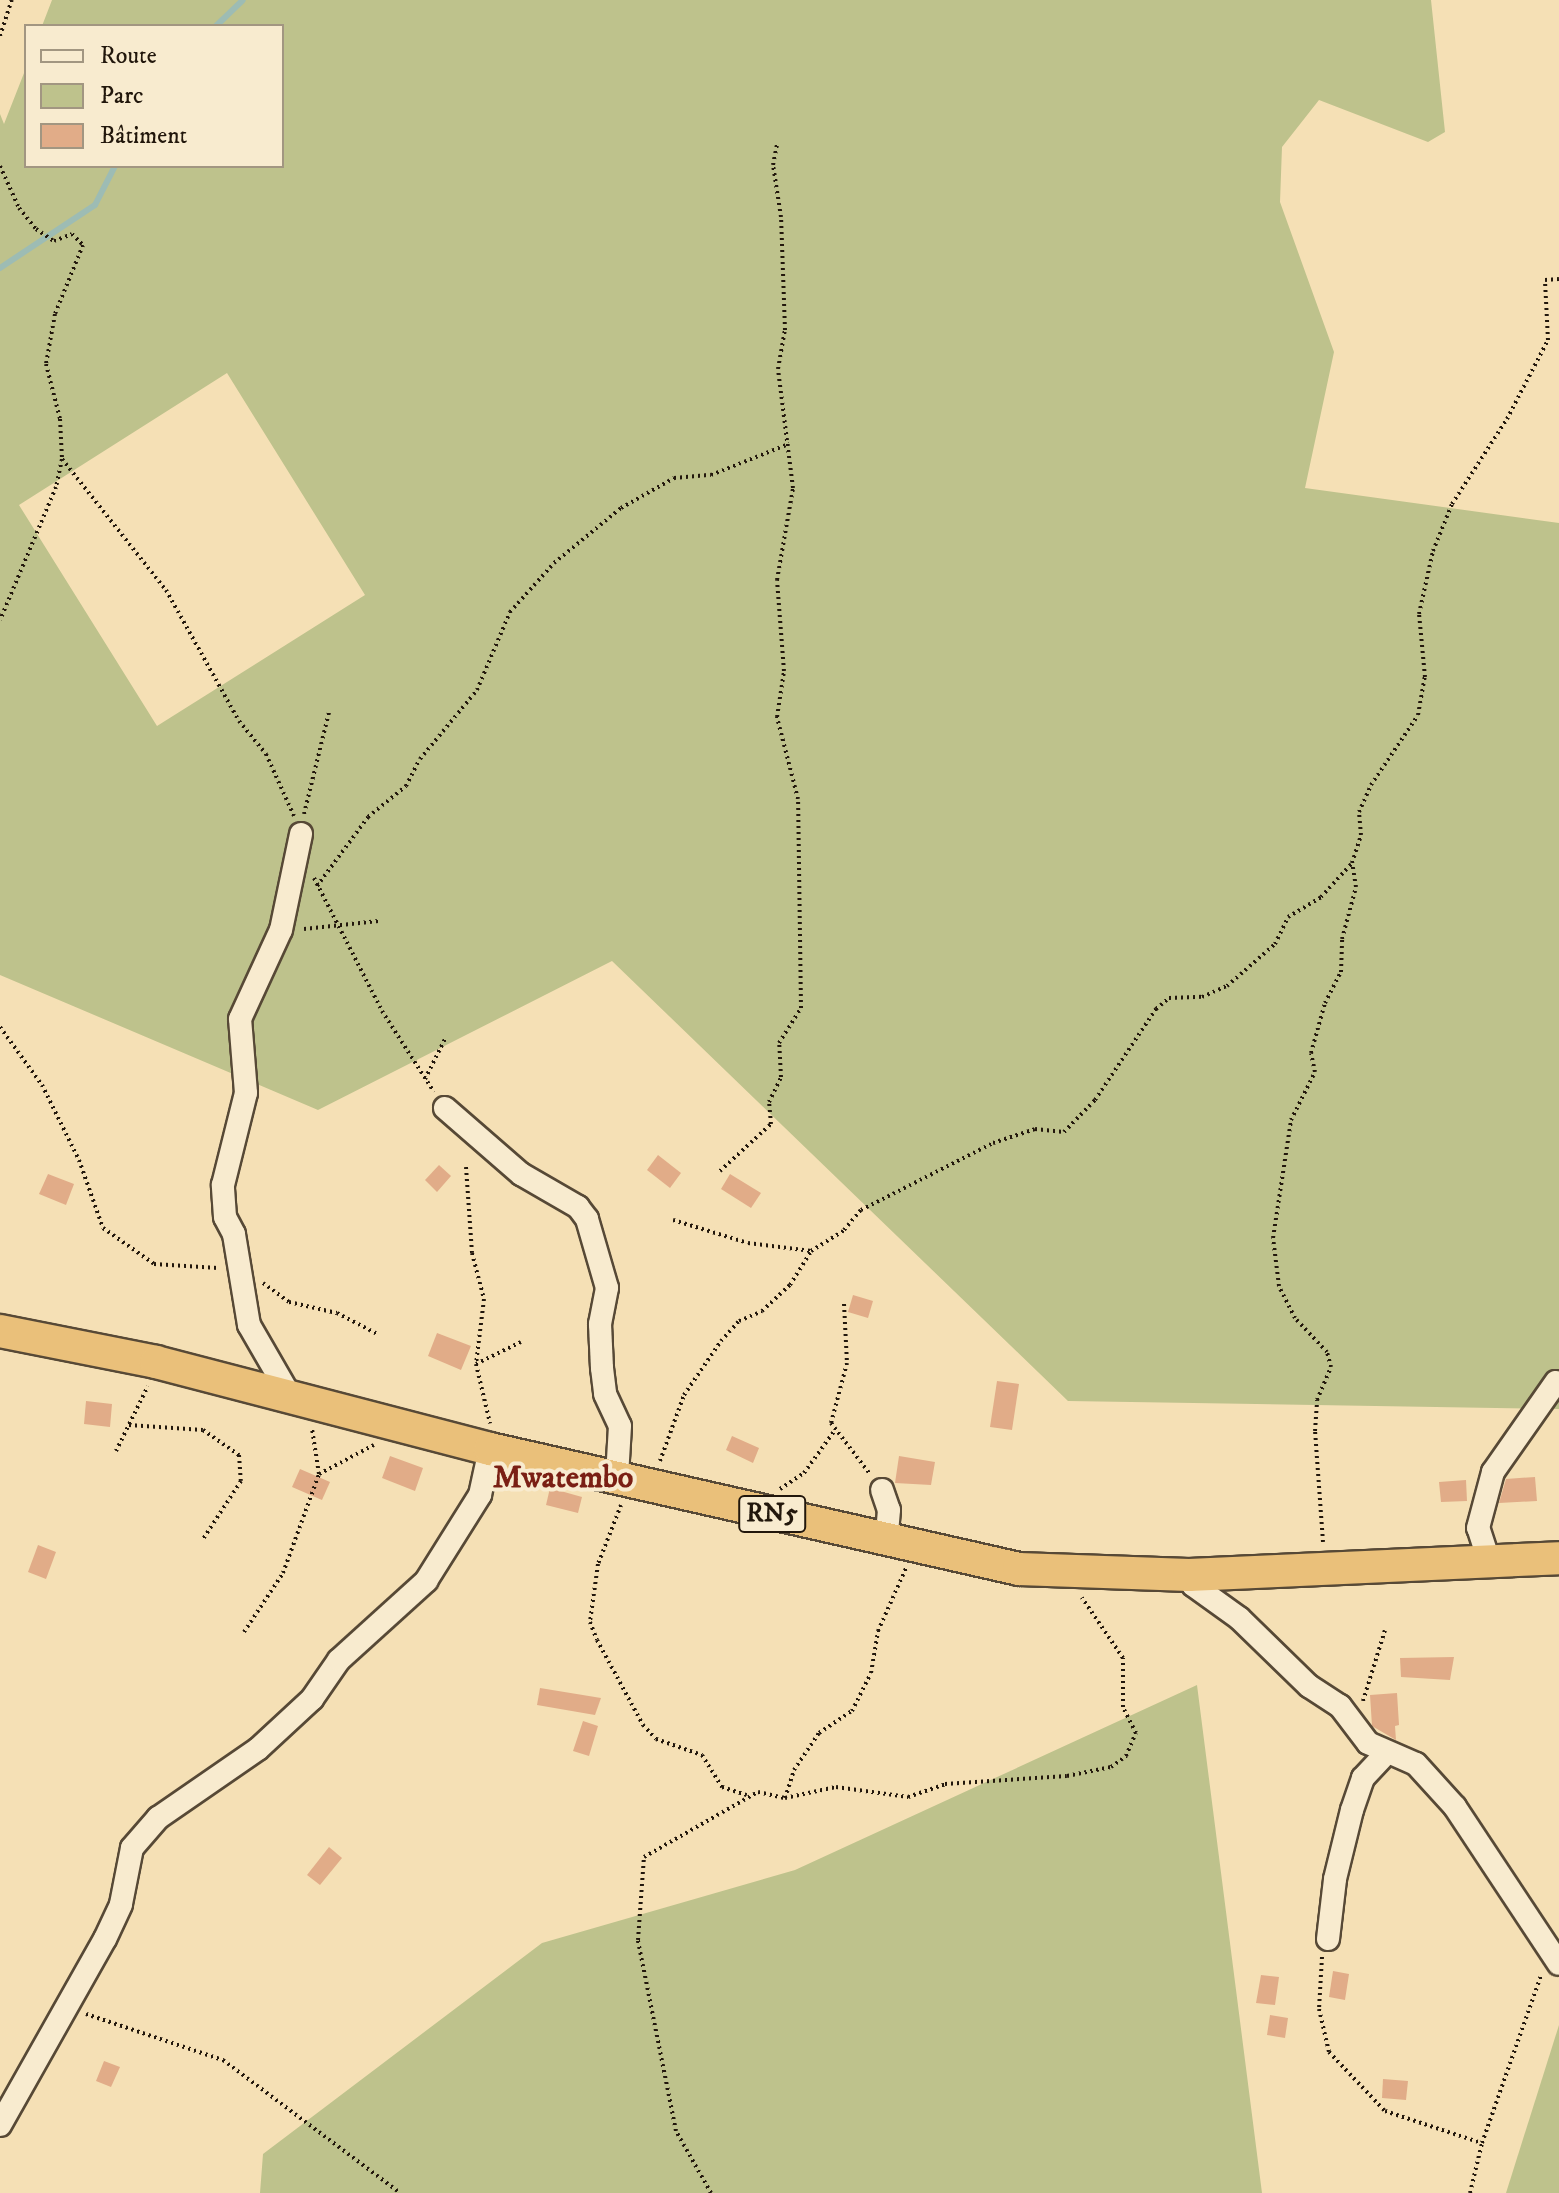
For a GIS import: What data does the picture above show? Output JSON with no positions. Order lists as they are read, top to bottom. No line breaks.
{"streets":{"highway":["RN5"]},"districts":["Mwatembo"],"legend":["Route","Parc","Bâtiment"]}
